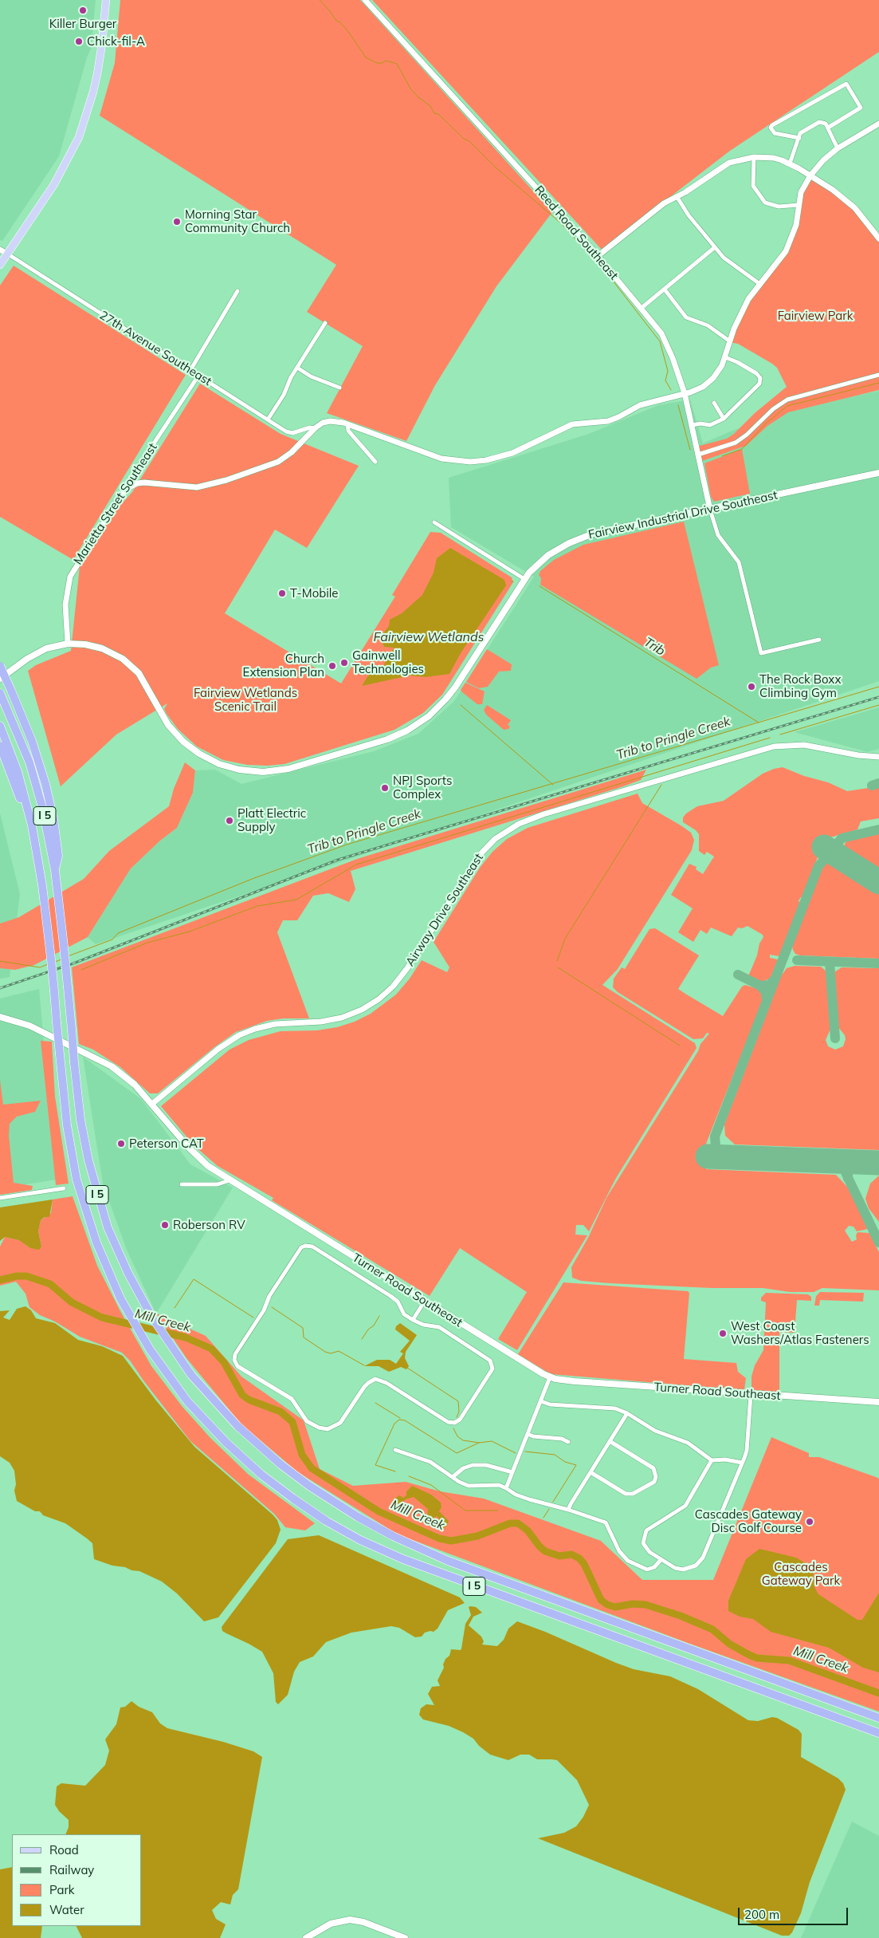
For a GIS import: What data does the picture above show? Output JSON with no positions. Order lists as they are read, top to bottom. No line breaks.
{"streets":{"highway":["I 5"],"main road":["Fairview Industrial Drive Southeast","Turner Road Southeast"],"street":["Reed Road Southeast","27th Avenue Southeast","Marietta Street Southeast","Airway Drive Southeast"]},"crossings":[["Reed Road Southeast","Fairview Industrial Drive Southeast"],["27th Avenue Southeast","Marietta Street Southeast"],["Marietta Street Southeast","Fairview Industrial Drive Southeast"],["Airway Drive Southeast","Turner Road Southeast"]],"water":["Fairview Wetlands","Trib","Trib to Pringle Creek","Mill Creek"],"parks":["Fairview Park","Fairview Wetlands Scenic Trail","Cascades Gateway Park"],"places":["Killer Burger","Chick-fil-A","Morning Star Community Church","T-Mobile","Gainwell Technologies","Church Extension Plan","The Rock Boxx Climbing Gym","NPJ Sports Complex","Platt Electric Supply","Peterson CAT","Roberson RV","West Coast Washers/Atlas Fasteners","Cascades Gateway Disc Golf Course"],"legend":["Road","Railway","Park","Water"],"scale_bar":"200 m"}
